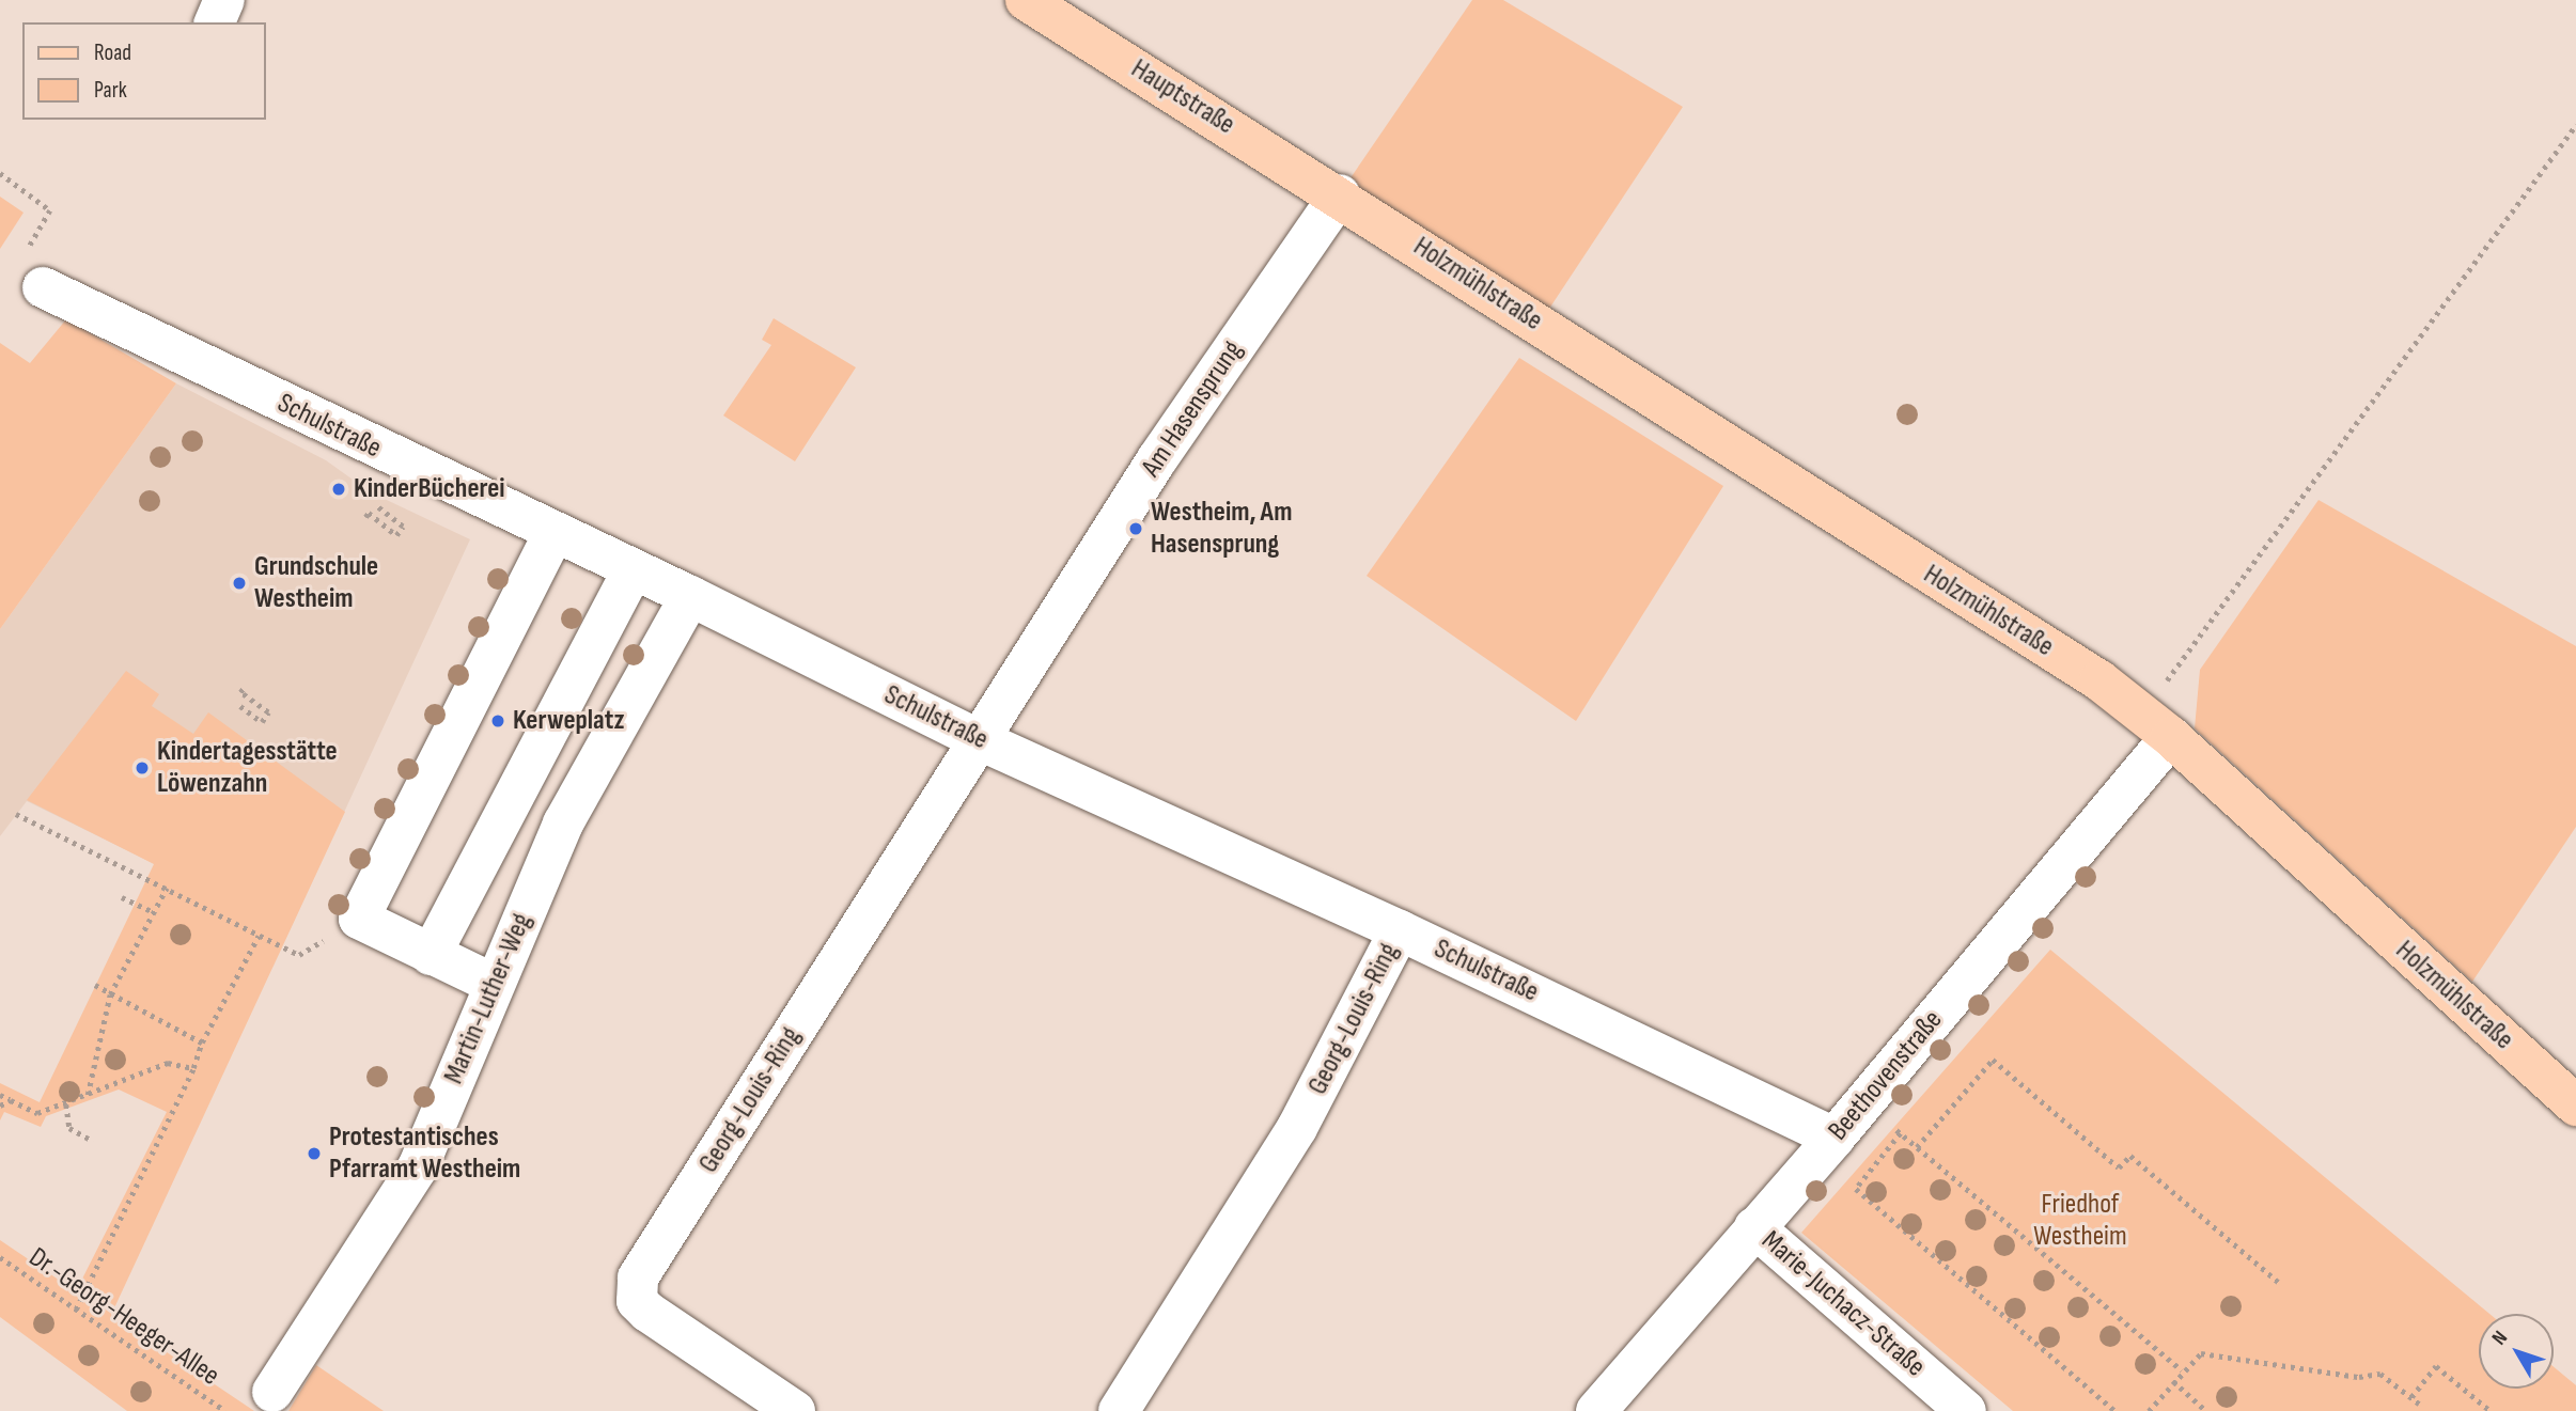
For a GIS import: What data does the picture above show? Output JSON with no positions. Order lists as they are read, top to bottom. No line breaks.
{"streets":{"main road":["Hauptstraße","Holzmühlstraße"],"street":["Am Hasensprung","Schulstraße","Martin-Luther-Weg","Georg-Louis-Ring","Beethovenstraße","Marie-Juchacz-Straße"],"path":["Dr.-Georg-Heeger-Allee"]},"crossings":[["Hauptstraße","Holzmühlstraße"],["Hauptstraße","Am Hasensprung"],["Holzmühlstraße","Am Hasensprung"],["Holzmühlstraße","Beethovenstraße"],["Am Hasensprung","Schulstraße"],["Am Hasensprung","Georg-Louis-Ring"],["Schulstraße","Martin-Luther-Weg"],["Schulstraße","Georg-Louis-Ring"],["Schulstraße","Beethovenstraße"],["Beethovenstraße","Marie-Juchacz-Straße"]],"parks":["Friedhof Westheim"],"places":["KinderBücherei","Westheim, Am Hasensprung","Grundschule Westheim","Kerweplatz","Kindertagesstätte Löwenzahn","Protestantisches Pfarramt Westheim"],"legend":["Road","Park"],"north":"top left"}
